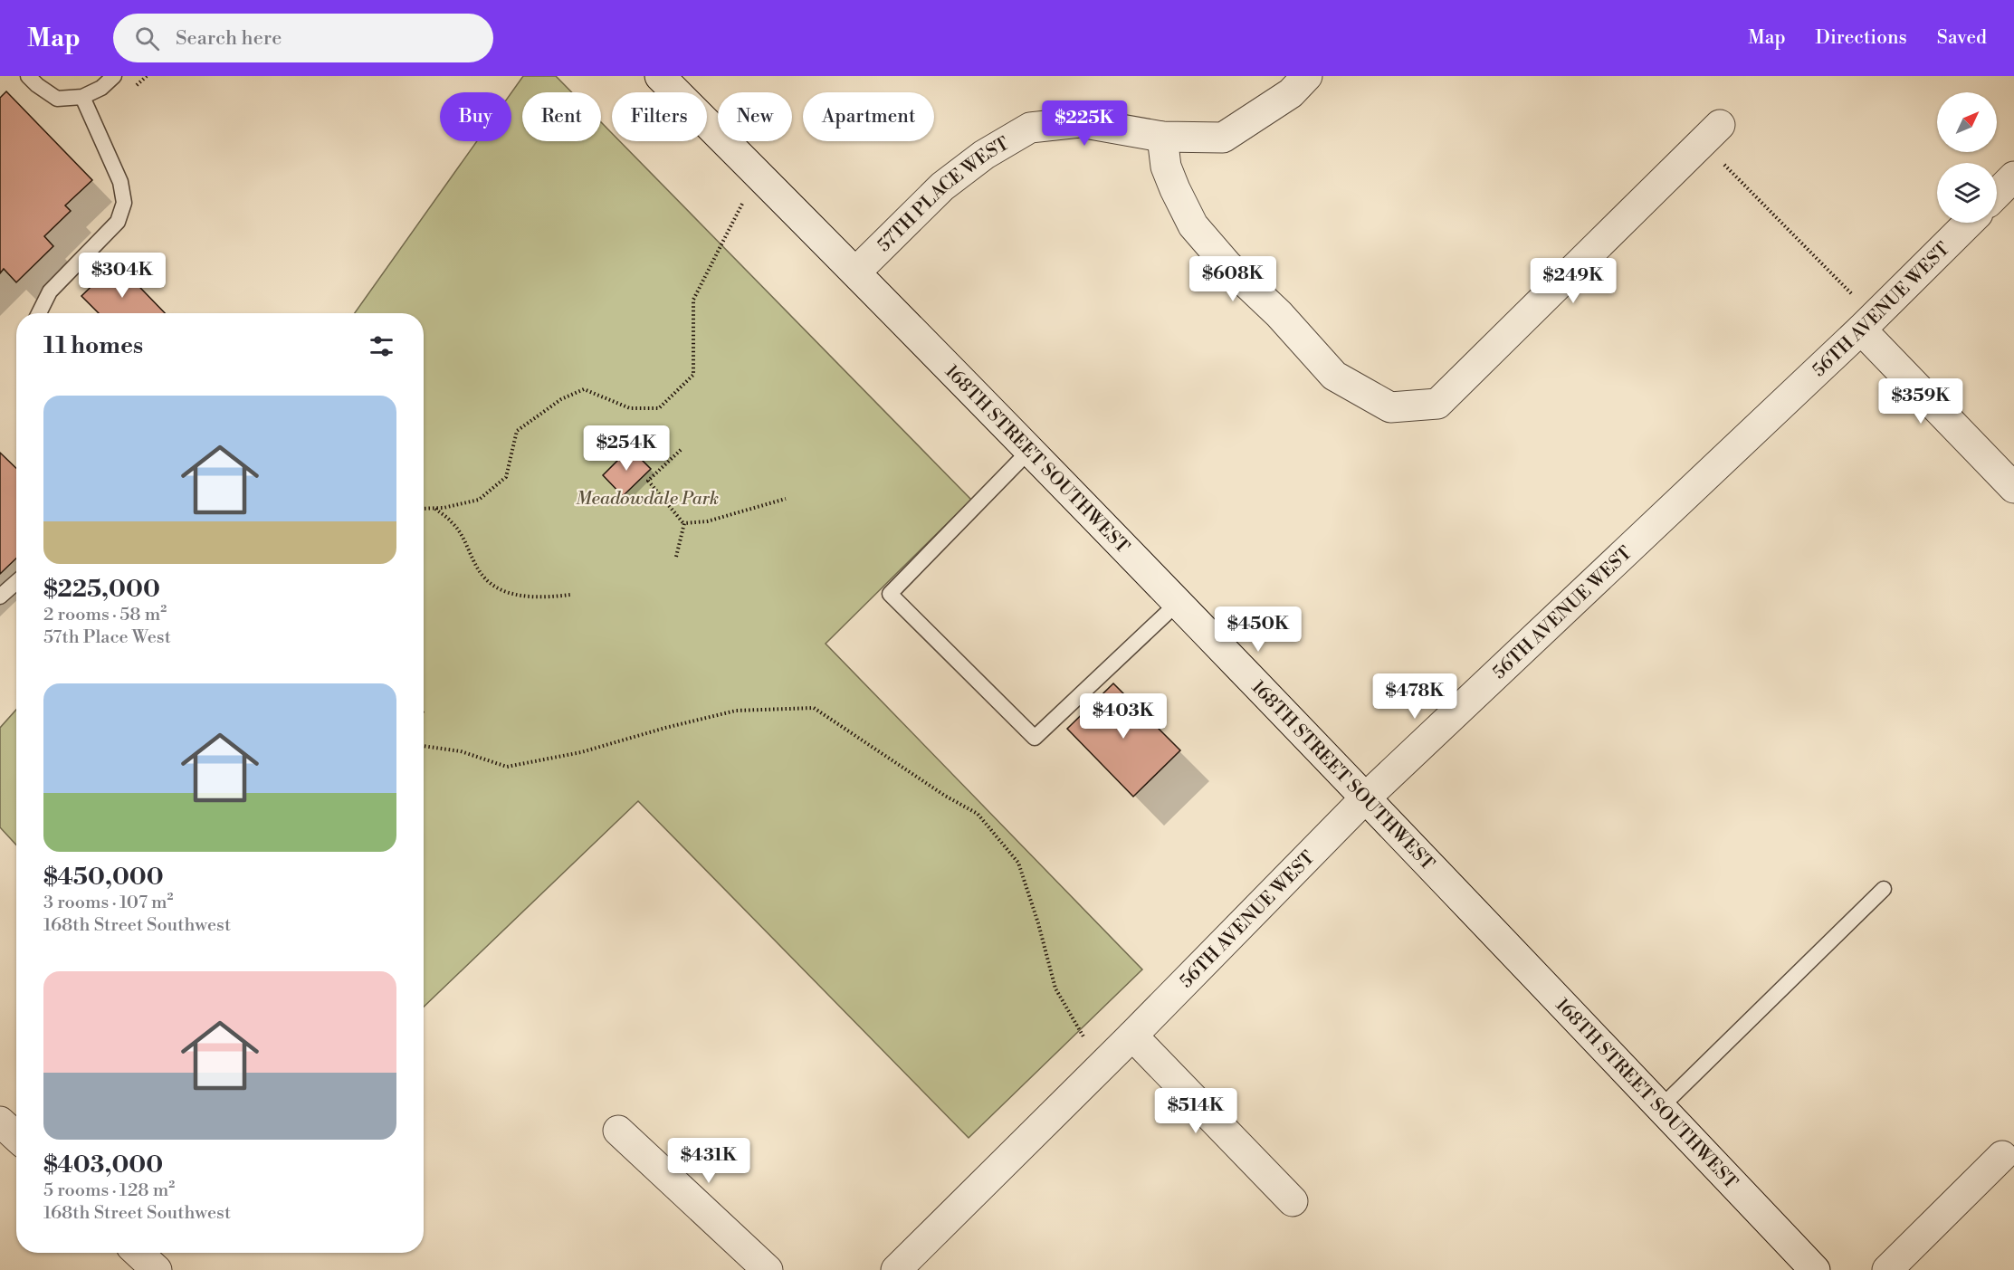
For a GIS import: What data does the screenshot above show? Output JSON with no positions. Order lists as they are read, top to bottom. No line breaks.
{"streets":{"street":["57TH PLACE WEST","56TH AVENUE WEST","168TH STREET SOUTHWEST"]},"crossings":[["57TH PLACE WEST","168TH STREET SOUTHWEST"],["56TH AVENUE WEST","168TH STREET SOUTHWEST"]],"parks":["Meadowdale Park"],"north":"top right","page":{"header":"Map","search":"Search here","nav":["Map","Directions","Saved"],"chip":["Buy","Rent","Filters","New","Apartment"],"price":["$225K","$304K","$608K","$249K","$359K","$254K","$450K","$478K","$403K","$514K","$431K"],"heading":"11 homes","list":[{"name":"$225,000","note":"2 rooms · 58 m² · 57th Place West"},{"name":"$450,000","note":"3 rooms · 107 m² · 168th Street Southwest"},{"name":"$403,000","note":"5 rooms · 128 m² · 168th Street Southwest"}]}}
